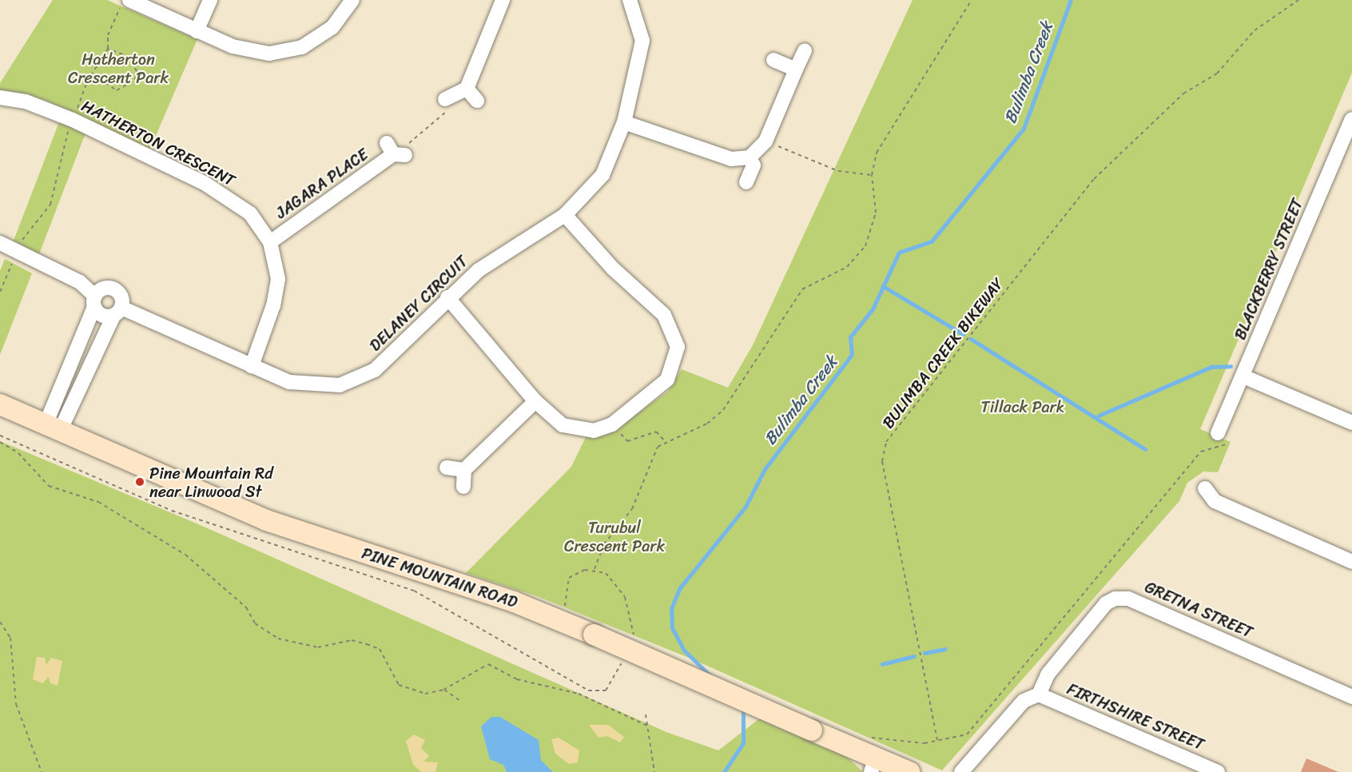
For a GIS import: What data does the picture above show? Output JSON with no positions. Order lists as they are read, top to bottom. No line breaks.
{"streets":{"main road":["PINE MOUNTAIN ROAD"],"street":["HATHERTON CRESCENT","JAGARA PLACE","BLACKBERRY STREET","DELANEY CIRCUIT","GRETNA STREET","FIRTHSHIRE STREET"],"path":["BULIMBA CREEK BIKEWAY"]},"crossings":[["HATHERTON CRESCENT","JAGARA PLACE"],["HATHERTON CRESCENT","DELANEY CIRCUIT"],["GRETNA STREET","FIRTHSHIRE STREET"]],"water":["Bulimba Creek"],"parks":["Hatherton Crescent Park","Tillack Park","Turubul Crescent Park"],"places":["Pine Mountain Rd near Linwood St"]}
